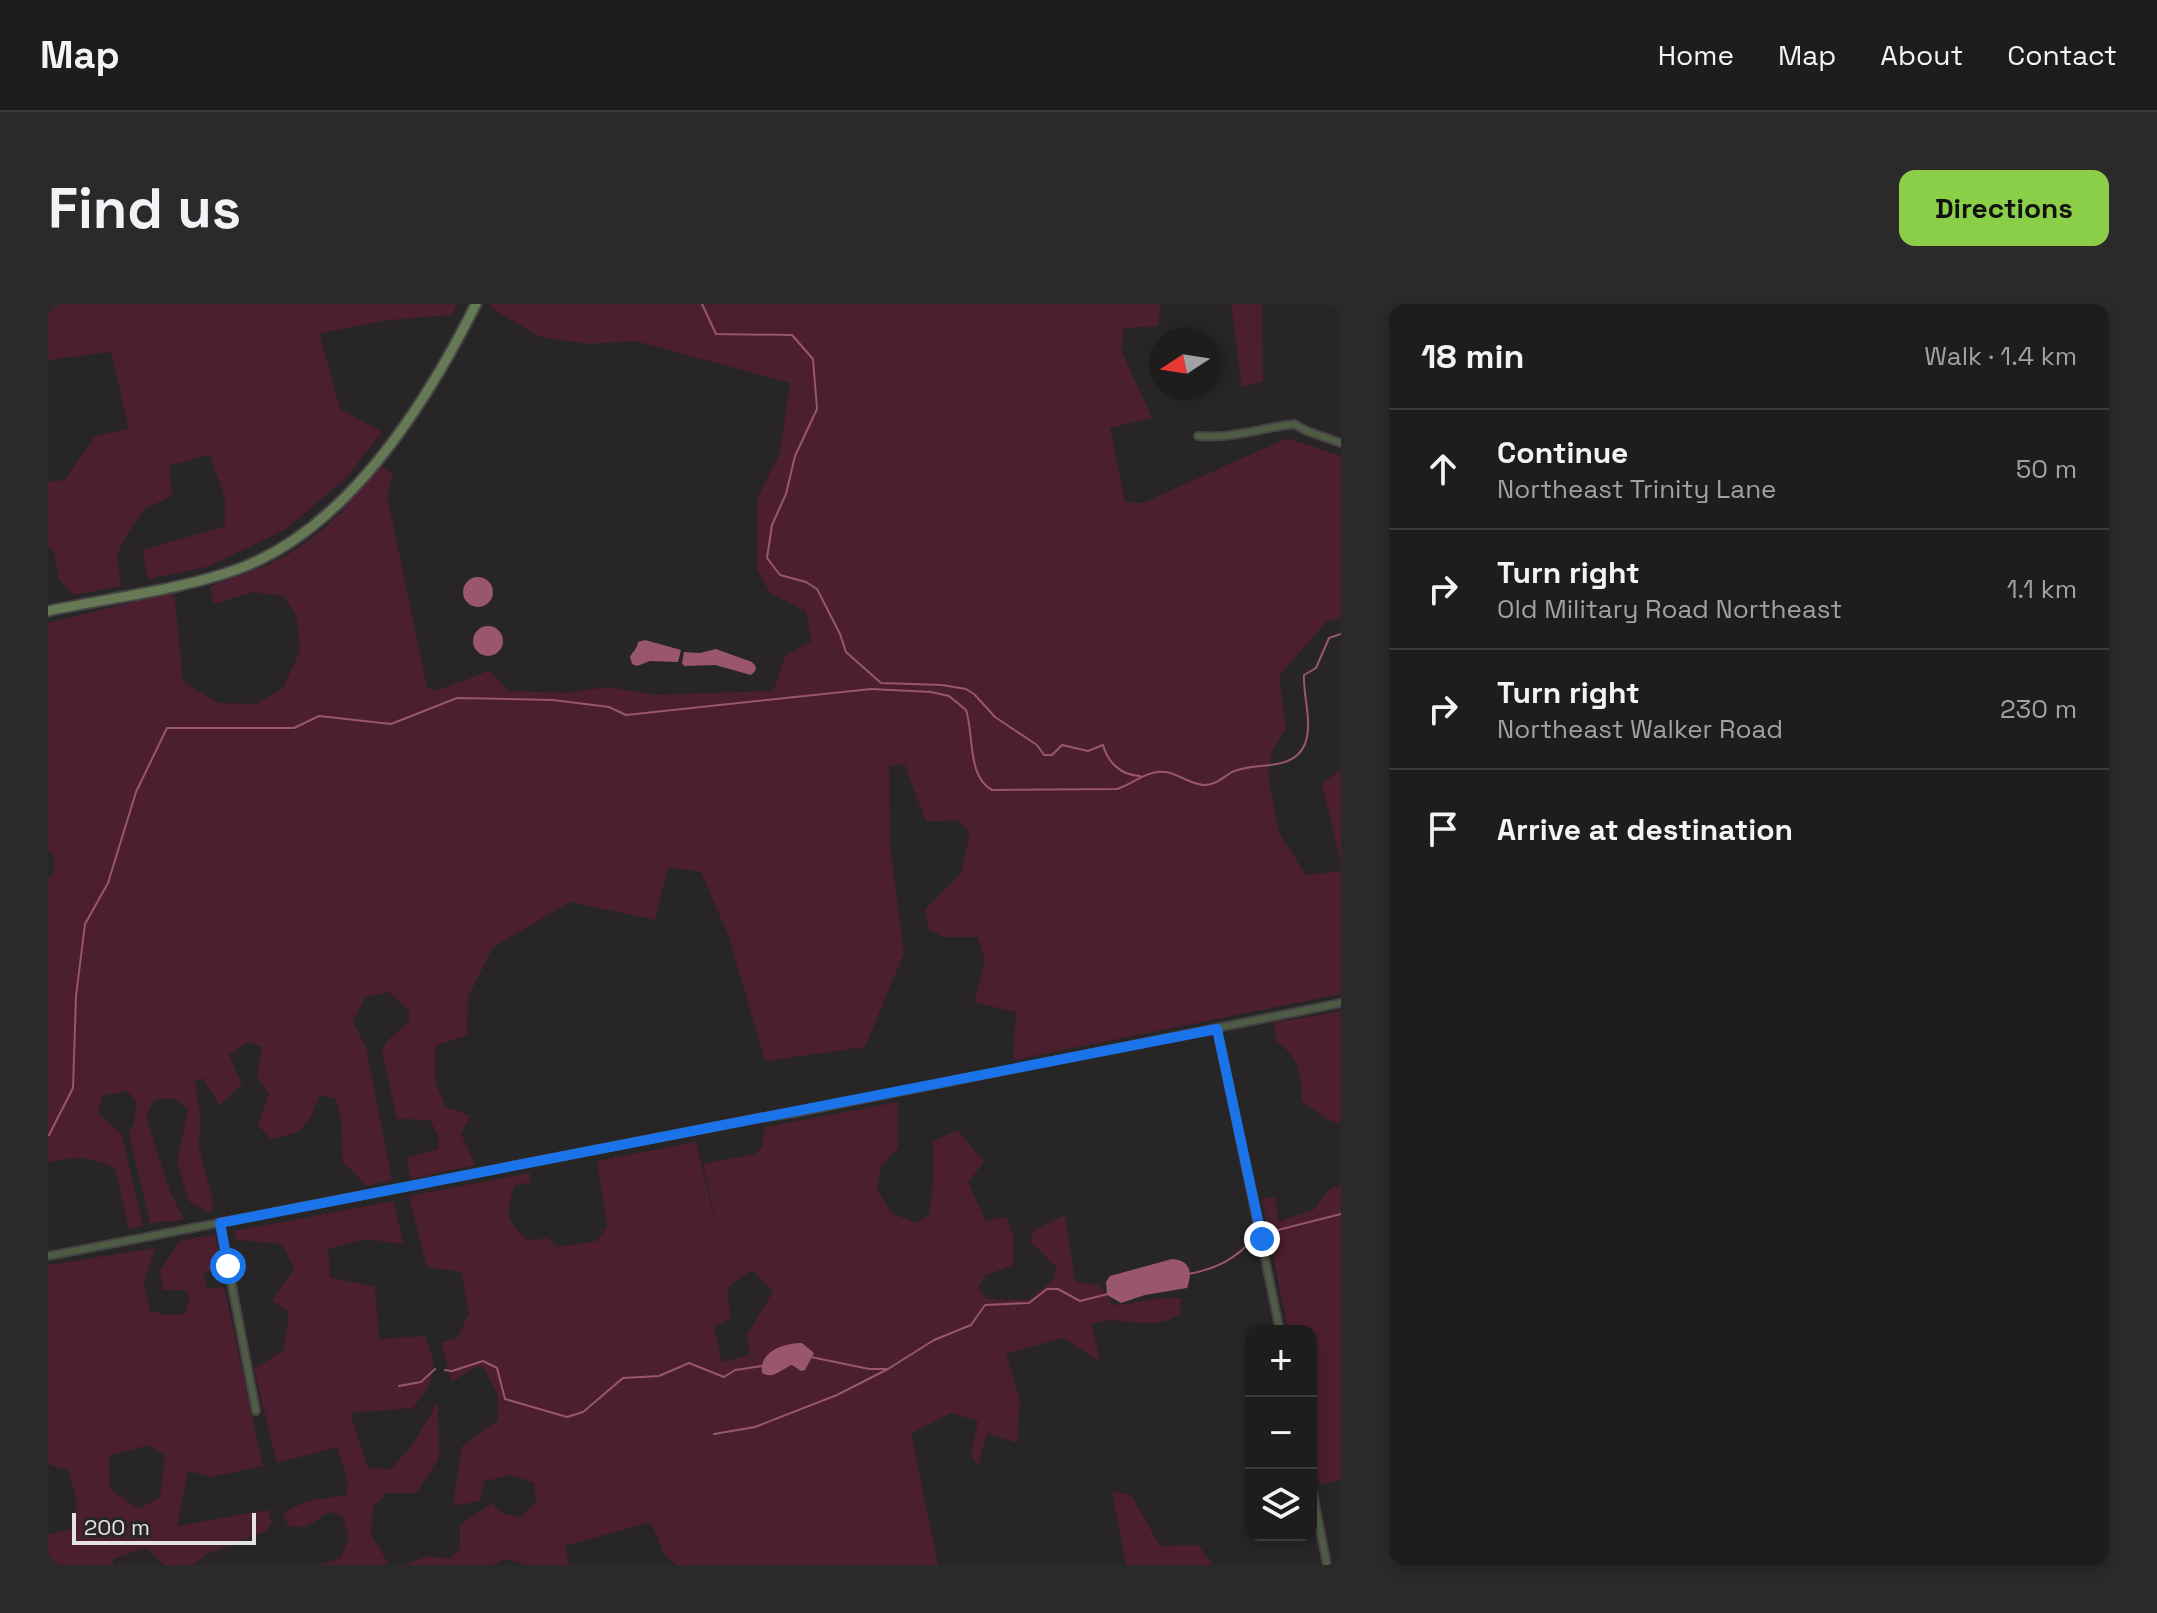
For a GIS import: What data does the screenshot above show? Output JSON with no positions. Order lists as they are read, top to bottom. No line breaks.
{"scale_bar":"200 m","north":"left","page":{"header":"Map","nav":["Home","Map","About","Contact"],"buttons":"Directions","title":"Find us","heading":["18 min","Walk · 1.4 km"],"list":[["Continue","Northeast Trinity Lane","50 m"],["Turn right","Old Military Road Northeast","1.1 km"],["Turn right","Northeast Walker Road","230 m"],"Arrive at destination"],"map_buttons":["+","−"],"scale":"200 m"}}
